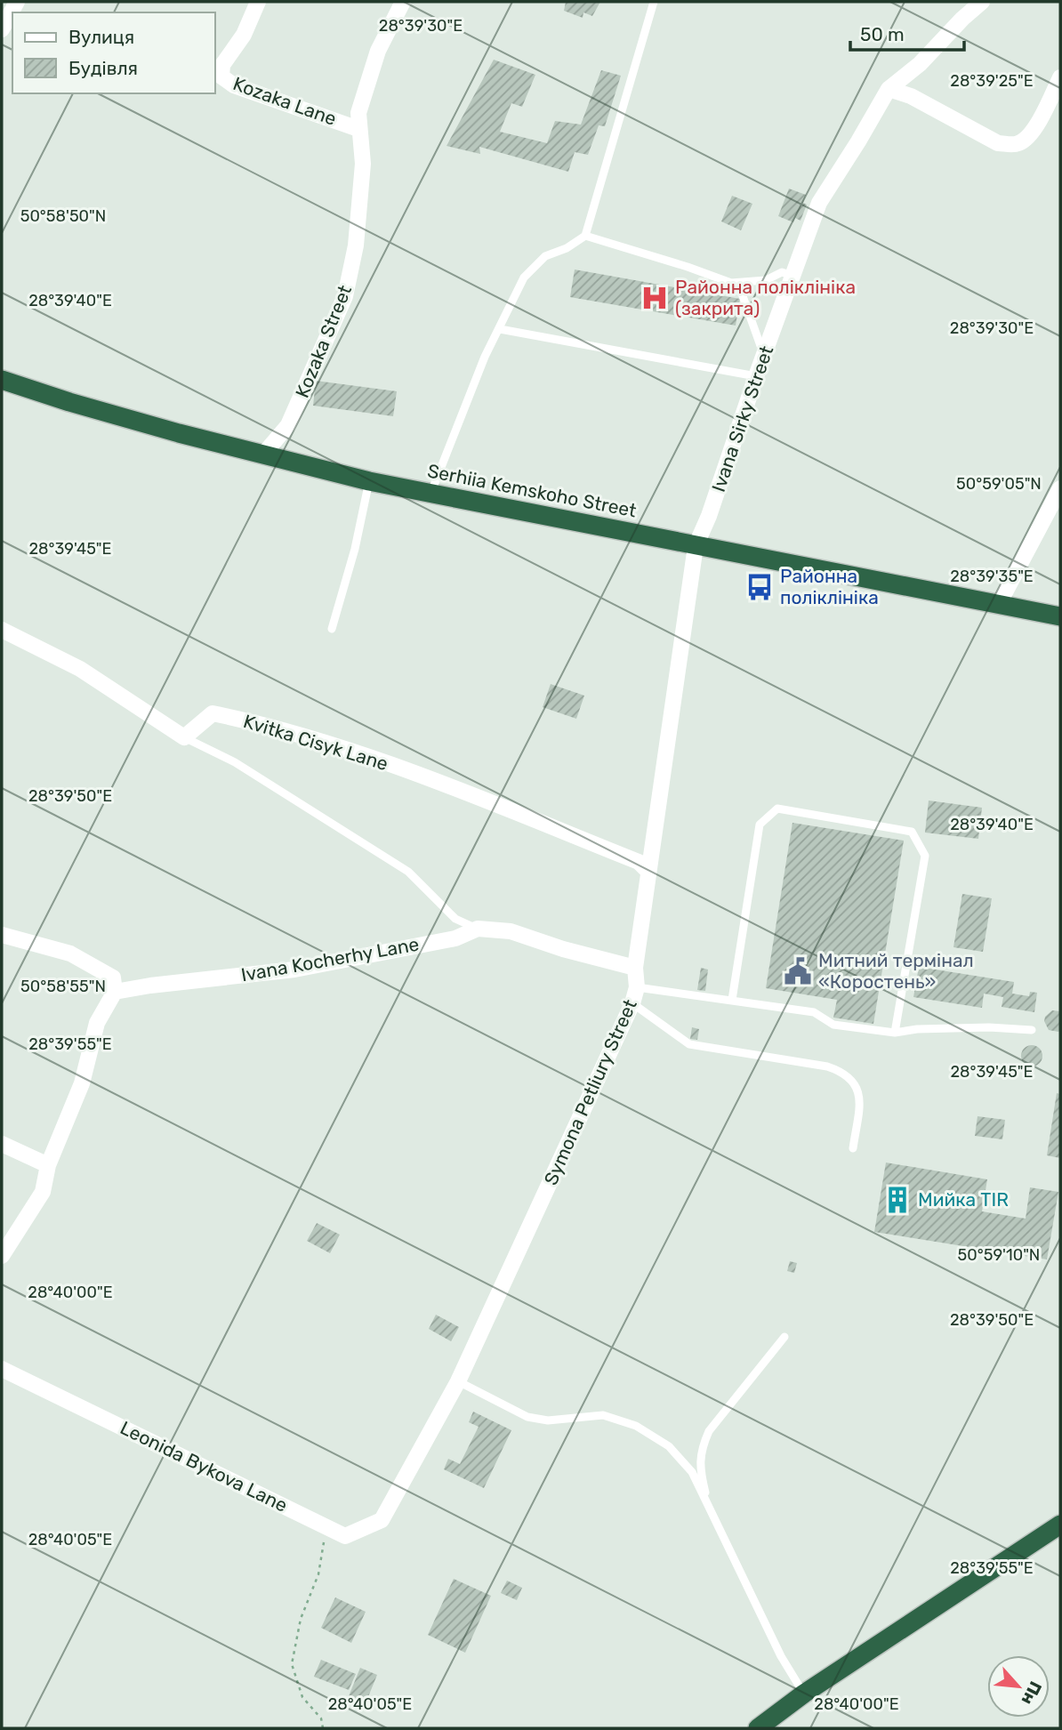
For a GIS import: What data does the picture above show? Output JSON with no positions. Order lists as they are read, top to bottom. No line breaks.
{"streets":{"highway":["Serhiia Kemskoho Street"],"street":["Kozaka Lane","Kozaka Street","Ivana Sirky Street","Kvitka Cisyk Lane","Ivana Kocherhy Lane","Symona Petliury Street","Leonida Bykova Lane"]},"crossings":[["Kozaka Lane","Kozaka Street"],["Kozaka Street","Serhiia Kemskoho Street"],["Ivana Sirky Street","Serhiia Kemskoho Street"],["Ivana Sirky Street","Symona Petliury Street"],["Serhiia Kemskoho Street","Symona Petliury Street"],["Kvitka Cisyk Lane","Symona Petliury Street"],["Ivana Kocherhy Lane","Symona Petliury Street"],["Symona Petliury Street","Leonida Bykova Lane"]],"places":{"hospital":["Районна поліклініка (закрита)"],"bus stop":["Районна поліклініка"],"public building":["Митний термінал «Коростень»"],"building":["Мийка TIR"]},"legend":["Вулиця","Будівля"],"scale_bar":"50 m","north":"bottom right","coordinates":["28°39'30\"E","28°39'25\"E","50°58'50\"N","28°39'40\"E","50°59'05\"N","28°39'45\"E","28°39'35\"E","28°39'50\"E","50°58'55\"N","28°39'55\"E","50°59'10\"N","28°40'00\"E","28°40'05\"E"]}
